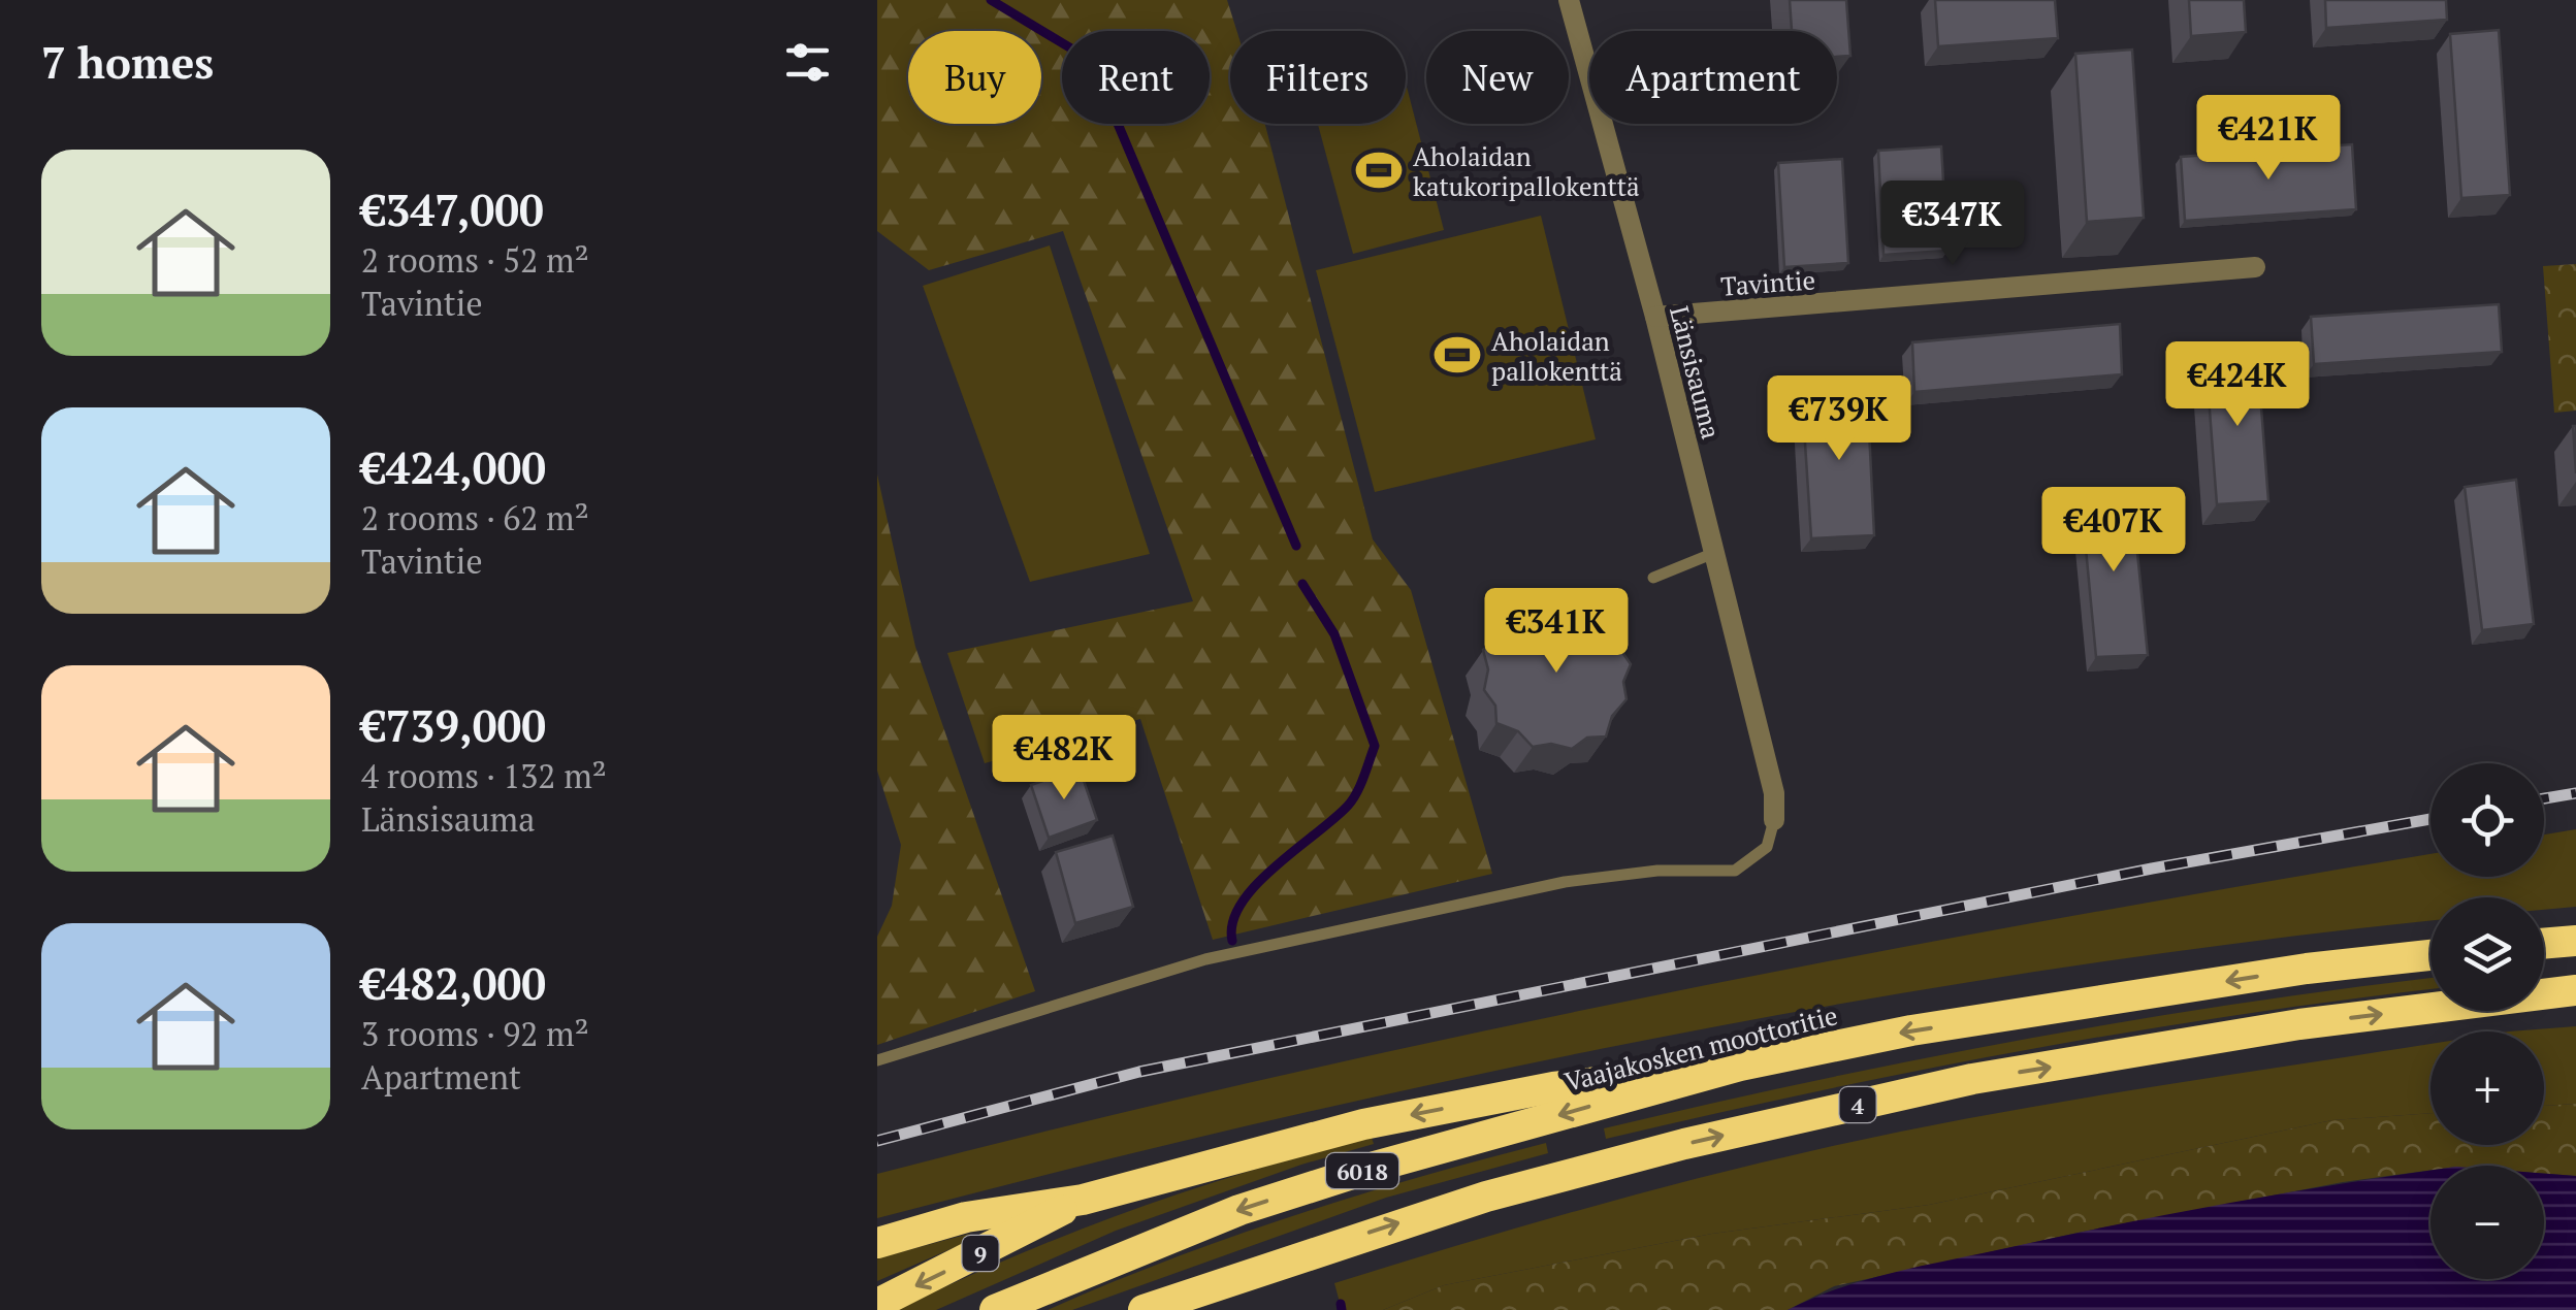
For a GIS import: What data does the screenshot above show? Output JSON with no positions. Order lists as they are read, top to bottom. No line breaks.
{"streets":{"highway":["Vaajakosken moottoritie","4","6018","9"],"street":["Tavintie","Länsisauma"]},"crossings":[["Tavintie","Länsisauma"]],"places":{"sports":["Aholaidan katukoripallokenttä","Aholaidan pallokenttä"]},"page":{"heading":"7 homes","chip":["Buy","Rent","Filters","New","Apartment"],"price":["€421K","€347K","€424K","€739K","€407K","€341K","€482K"],"list":[{"name":"€347,000","note":"2 rooms · 52 m² · Tavintie"},{"name":"€424,000","note":"2 rooms · 62 m² · Tavintie"},{"name":"€739,000","note":"4 rooms · 132 m² · Länsisauma"},{"name":"€482,000","note":"3 rooms · 92 m² · Apartment"}],"map_buttons":["+","−"]}}
